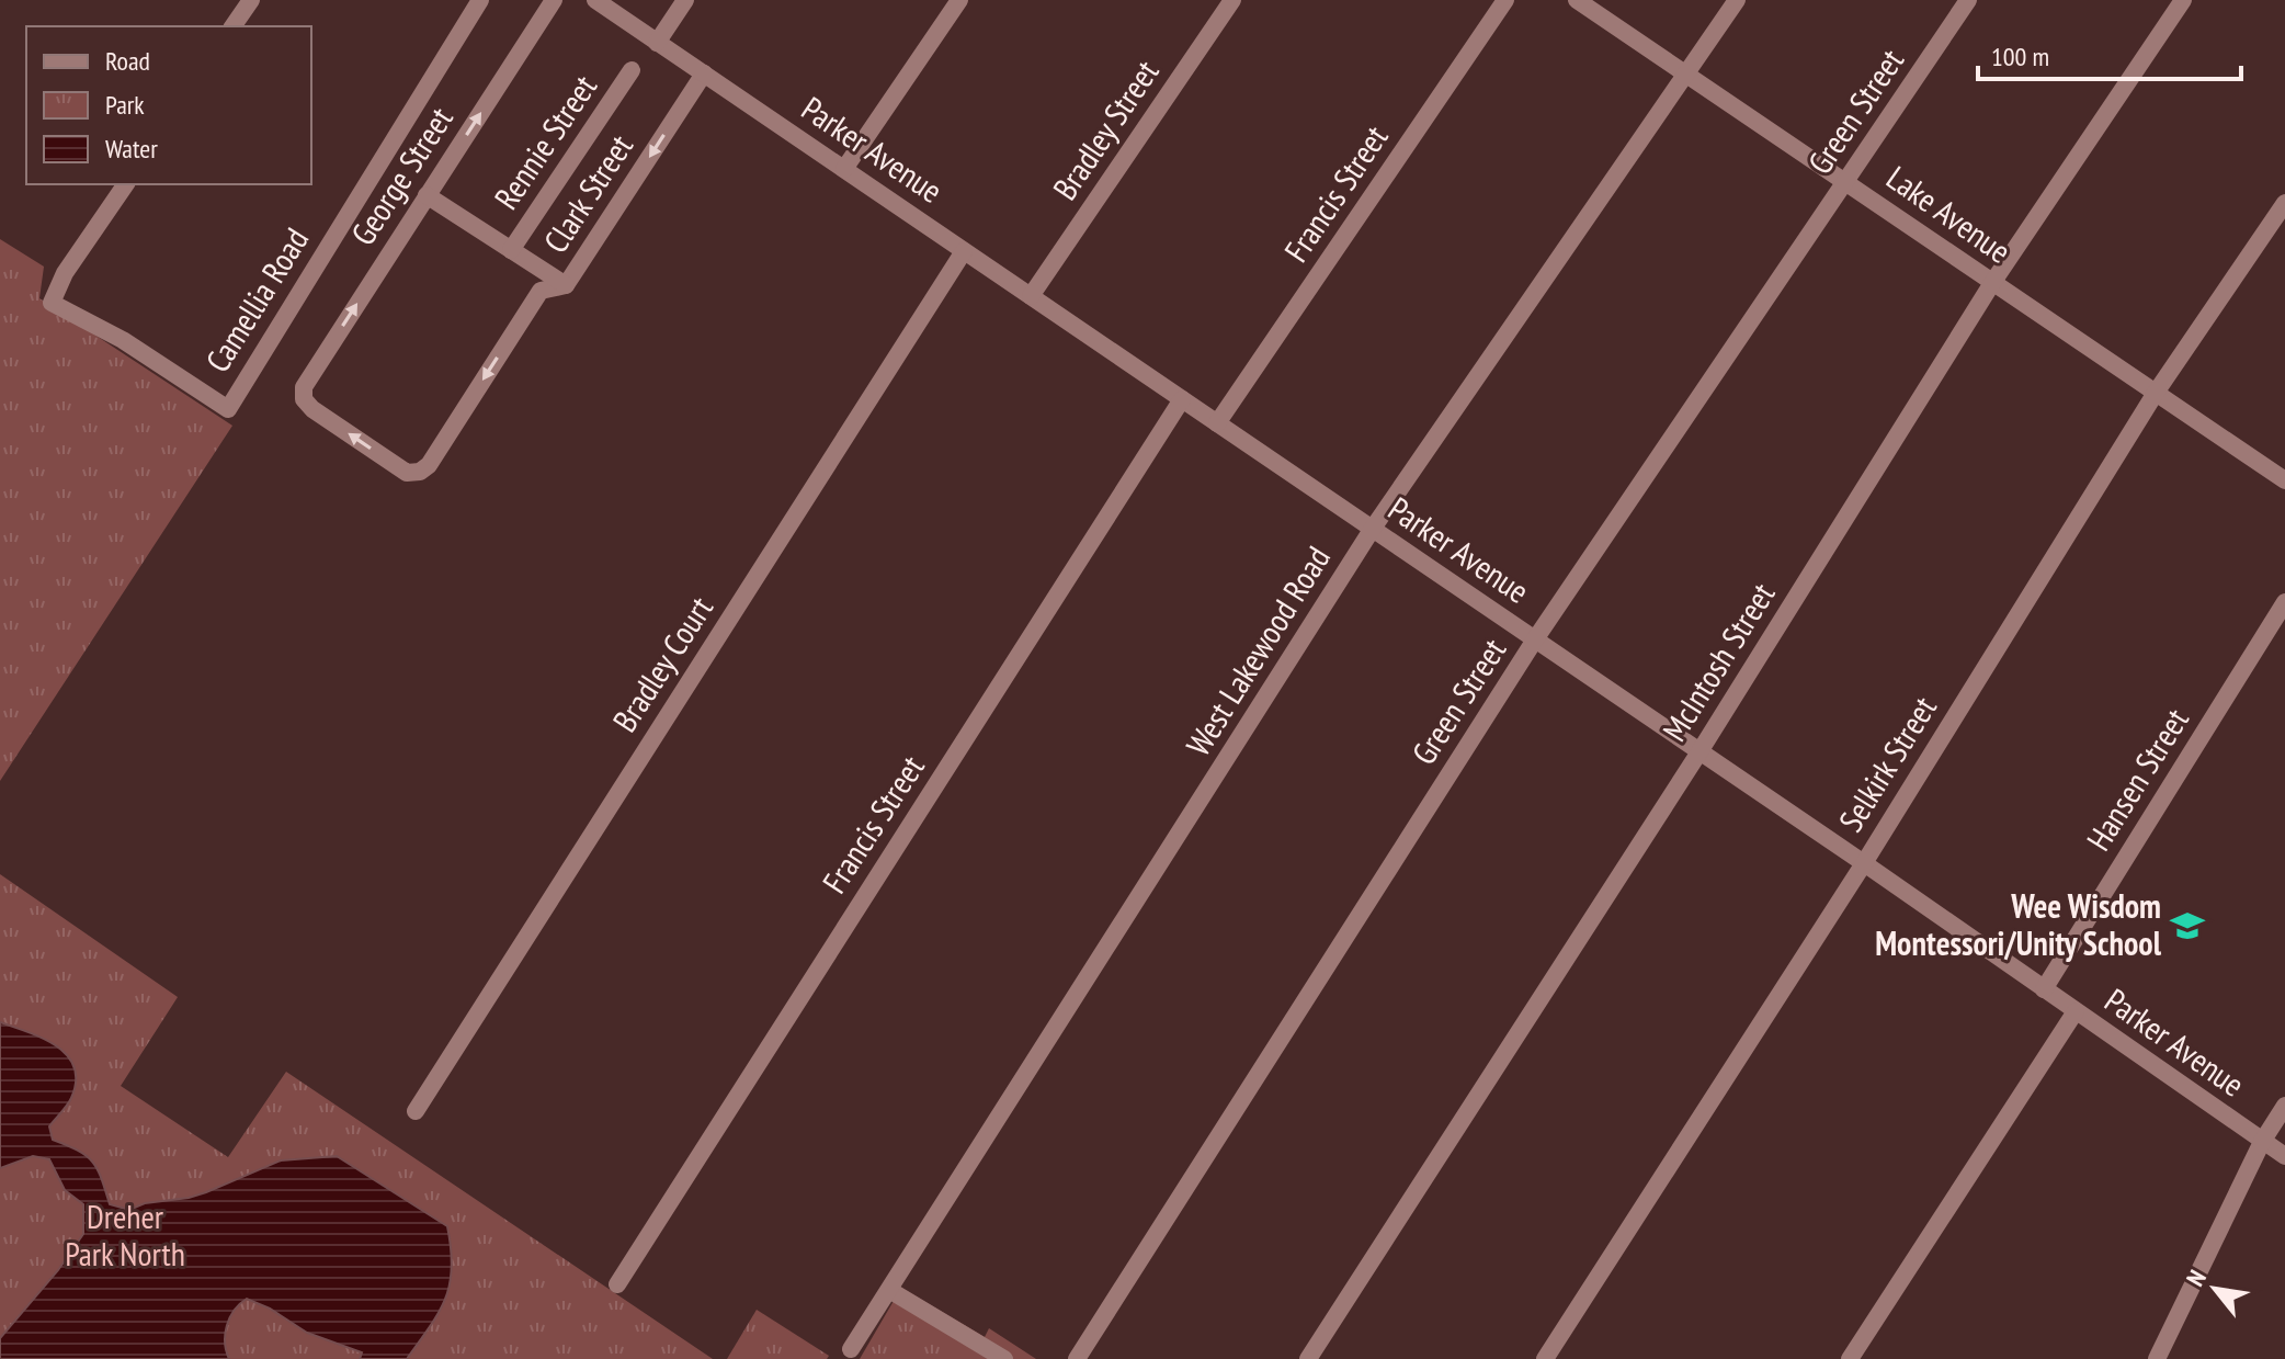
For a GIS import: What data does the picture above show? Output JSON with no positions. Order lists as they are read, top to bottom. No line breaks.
{"streets":{"street":["Green Street","Bradley Street","Rennie Street","Parker Avenue","George Street","Clark Street","Francis Street","Lake Avenue","Camellia Road","West Lakewood Road","McIntosh Street","Bradley Court","Selkirk Street","Hansen Street"]},"crossings":[["Green Street","Parker Avenue"],["Green Street","Lake Avenue"],["Bradley Street","Parker Avenue"],["Parker Avenue","Clark Street"],["Parker Avenue","Francis Street"],["Parker Avenue","West Lakewood Road"],["Parker Avenue","McIntosh Street"],["Parker Avenue","Bradley Court"],["Parker Avenue","Selkirk Street"],["Parker Avenue","Hansen Street"],["George Street","Clark Street"],["Lake Avenue","West Lakewood Road"],["Lake Avenue","McIntosh Street"],["Lake Avenue","Selkirk Street"]],"one_way":["Clark Street"],"parks":["Dreher Park North"],"places":{"school or university":["Wee Wisdom Montessori/Unity School"]},"legend":["Road","Park","Water"],"scale_bar":"100 m","north":"top left"}
